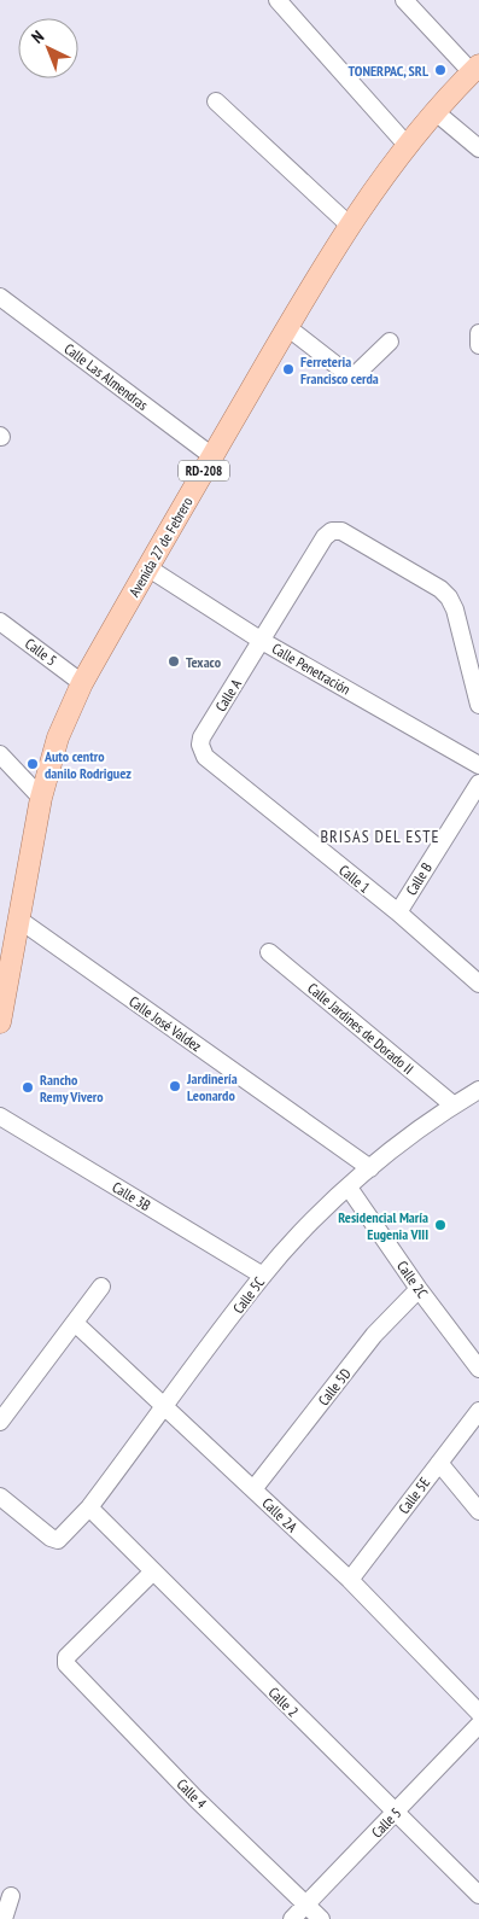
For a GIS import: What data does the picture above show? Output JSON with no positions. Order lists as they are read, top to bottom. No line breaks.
{"streets":{"main road":["RD-208","Avenida 27 de Febrero"],"street":["Calle Las Almendras","Calle 5","Calle Penetración","Calle A","Calle 1","Calle B","Calle José Valdez","Calle Jardines de Dorado II","Calle 3B","Calle 2C","Calle 5C","Calle 5D","Calle 5E","Calle 2A","Calle 2","Calle 4"]},"crossings":[["Calle Las Almendras","Avenida 27 de Febrero"],["Avenida 27 de Febrero","Calle 5"],["Avenida 27 de Febrero","Calle Penetración"],["Avenida 27 de Febrero","Calle José Valdez"],["Calle 5","Calle 2"],["Calle 5","Calle 4"],["Calle Penetración","Calle A"],["Calle A","Calle 1"],["Calle 1","Calle B"],["Calle José Valdez","Calle 5C"],["Calle Jardines de Dorado II","Calle 5C"],["Calle 3B","Calle 5C"],["Calle 2C","Calle 5C"],["Calle 2C","Calle 5D"],["Calle 5C","Calle 2A"],["Calle 5C","Calle 2"],["Calle 5D","Calle 2A"],["Calle 5E","Calle 2A"],["Calle 2","Calle 4"]],"districts":["BRISAS DEL ESTE"],"places":["TONERPAC, SRL","Ferreteria Francisco cerda","Texaco","Auto centro danilo Rodriguez","Jardinería Leonardo","Rancho Remy Vivero","Residencial María Eugenia VIII"],"north":"top left"}
